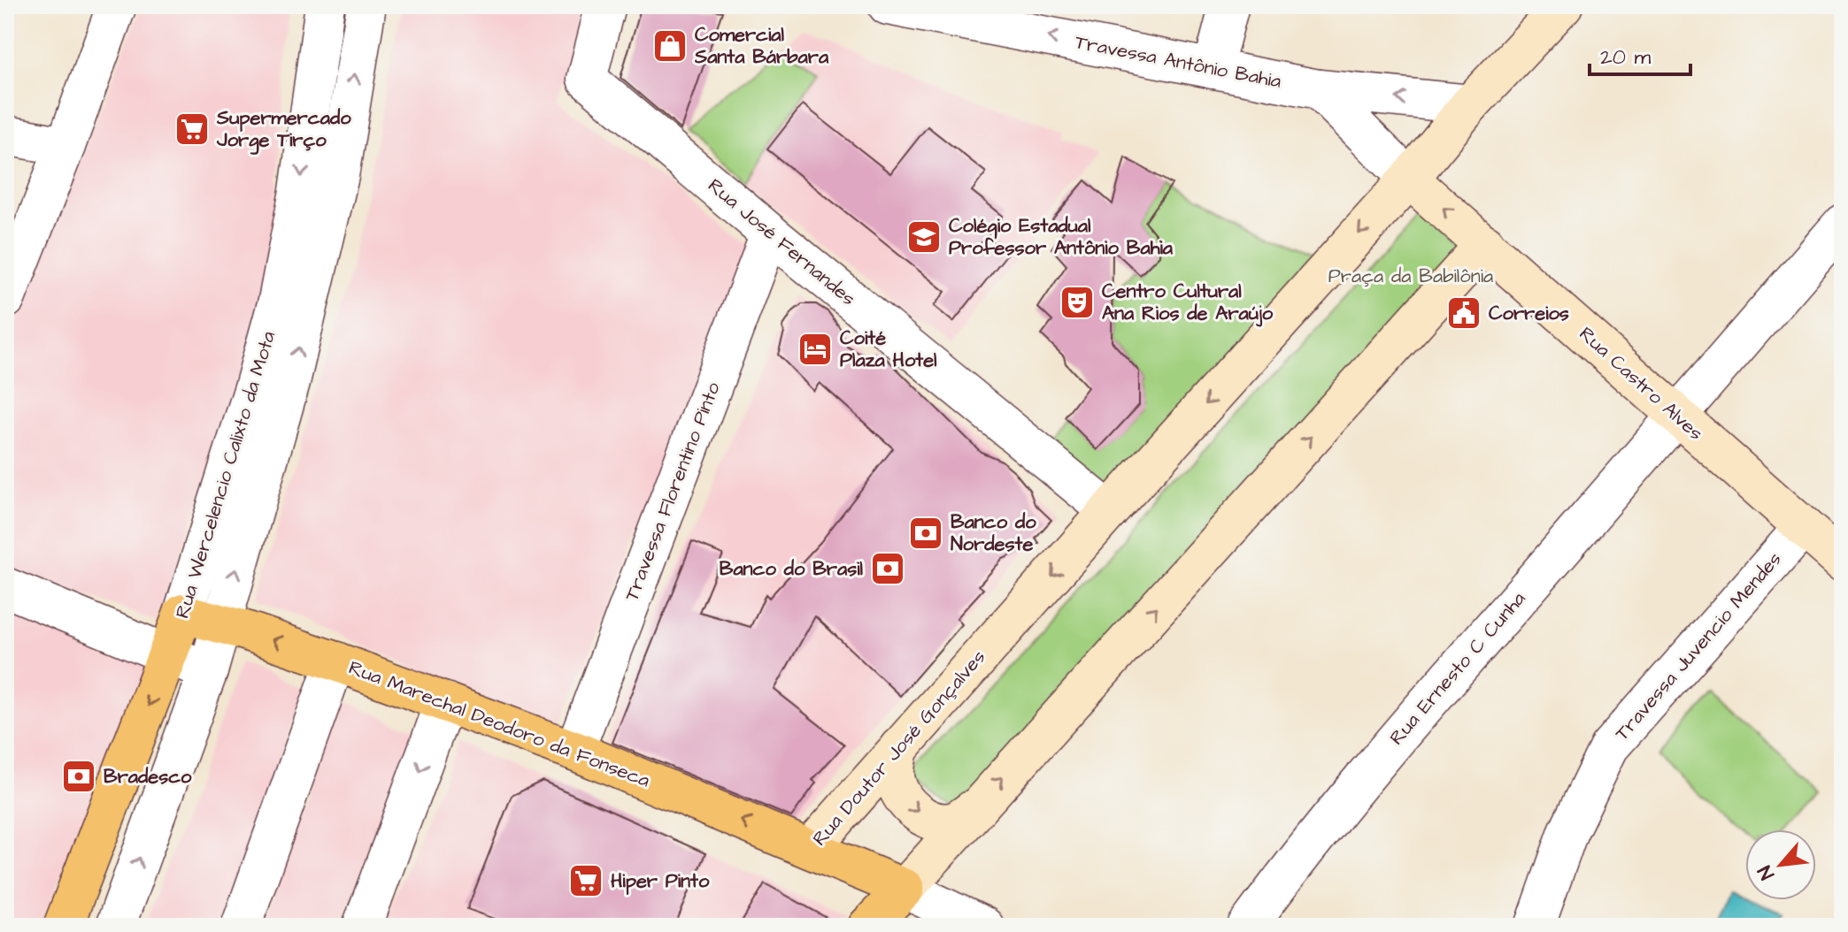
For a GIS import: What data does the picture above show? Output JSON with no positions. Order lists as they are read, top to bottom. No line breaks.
{"streets":{"main road":["Rua Castro Alves","Rua Wercelencio Calixto da Mota","Rua Marechal Deodoro da Fonseca","Rua Doutor José Gonçalves"],"street":["Travessa Antônio Bahia","Rua José Fernandes","Travessa Florentino Pinto","Travessa Juvencio Mendes","Rua Ernesto C Cunha"]},"crossings":[["Travessa Antônio Bahia","Rua Doutor José Gonçalves"],["Rua José Fernandes","Travessa Florentino Pinto"],["Rua José Fernandes","Rua Doutor José Gonçalves"],["Rua Castro Alves","Travessa Juvencio Mendes"],["Rua Castro Alves","Rua Ernesto C Cunha"],["Rua Castro Alves","Rua Doutor José Gonçalves"],["Rua Wercelencio Calixto da Mota","Rua Marechal Deodoro da Fonseca"],["Travessa Florentino Pinto","Rua Marechal Deodoro da Fonseca"],["Rua Marechal Deodoro da Fonseca","Rua Doutor José Gonçalves"]],"one_way":["Travessa Antônio Bahia","Rua Marechal Deodoro da Fonseca"],"parks":["Praça da Babilônia"],"places":{"shop":["Comercial Santa Bárbara"],"supermarket":["Supermercado Jorge Tirço","Hiper Pinto"],"school or university":["Colégio Estadual Professor Antônio Bahia"],"theatre":["Centro Cultural Ana Rios de Araújo"],"public building":["Correios"],"hotel":["Coité Plaza Hotel"],"bank":["Banco do Nordeste","Banco do Brasil","Bradesco"]},"scale_bar":"20 m","north":"bottom left"}
